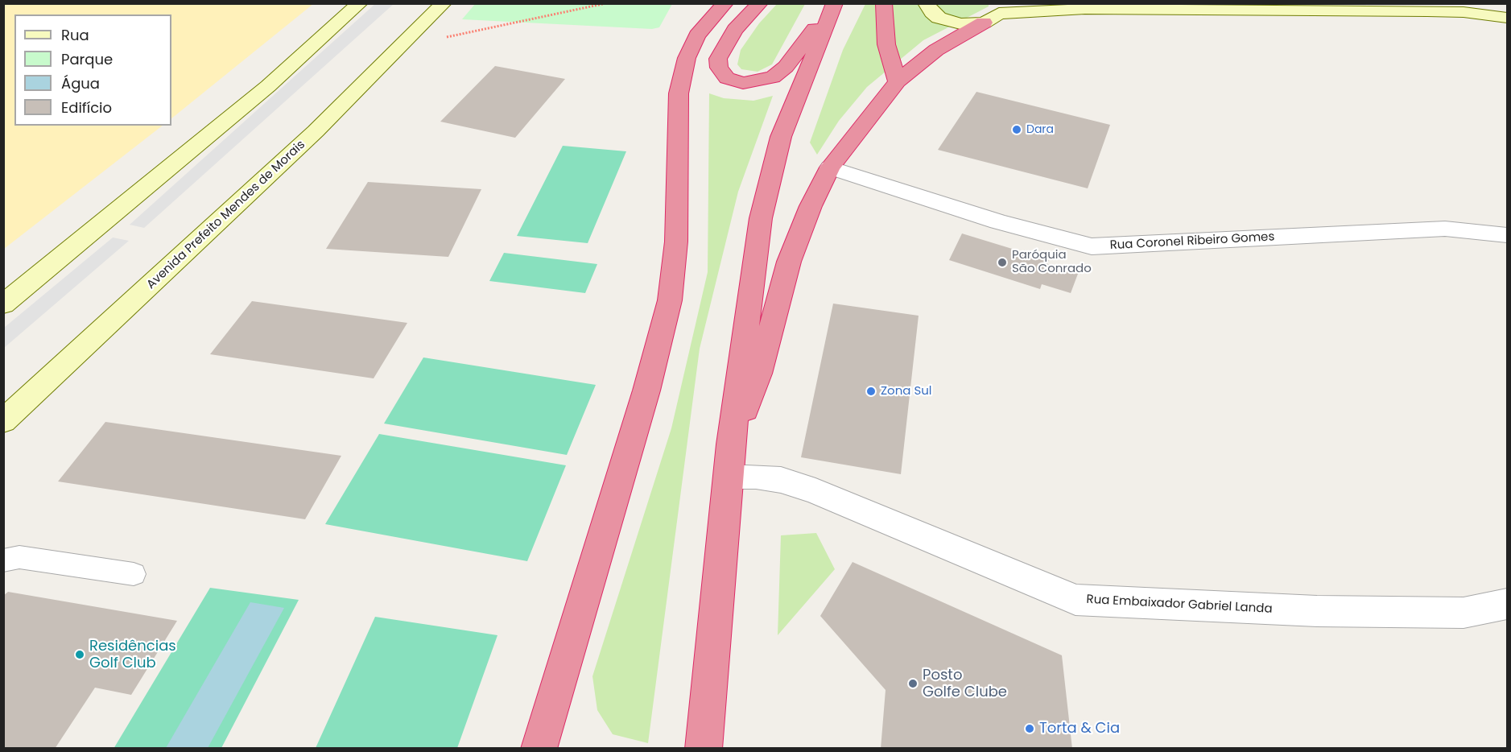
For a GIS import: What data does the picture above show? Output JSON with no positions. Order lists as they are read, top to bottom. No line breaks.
{"streets":{"street":["Avenida Prefeito Mendes de Morais","Rua Coronel Ribeiro Gomes","Rua Embaixador Gabriel Landa"]},"places":["Dara","Paróquia São Conrado","Zona Sul","Residências Golf Club","Posto Golfe Clube","Torta & Cia"],"legend":["Rua","Parque","Água","Edifício"]}
